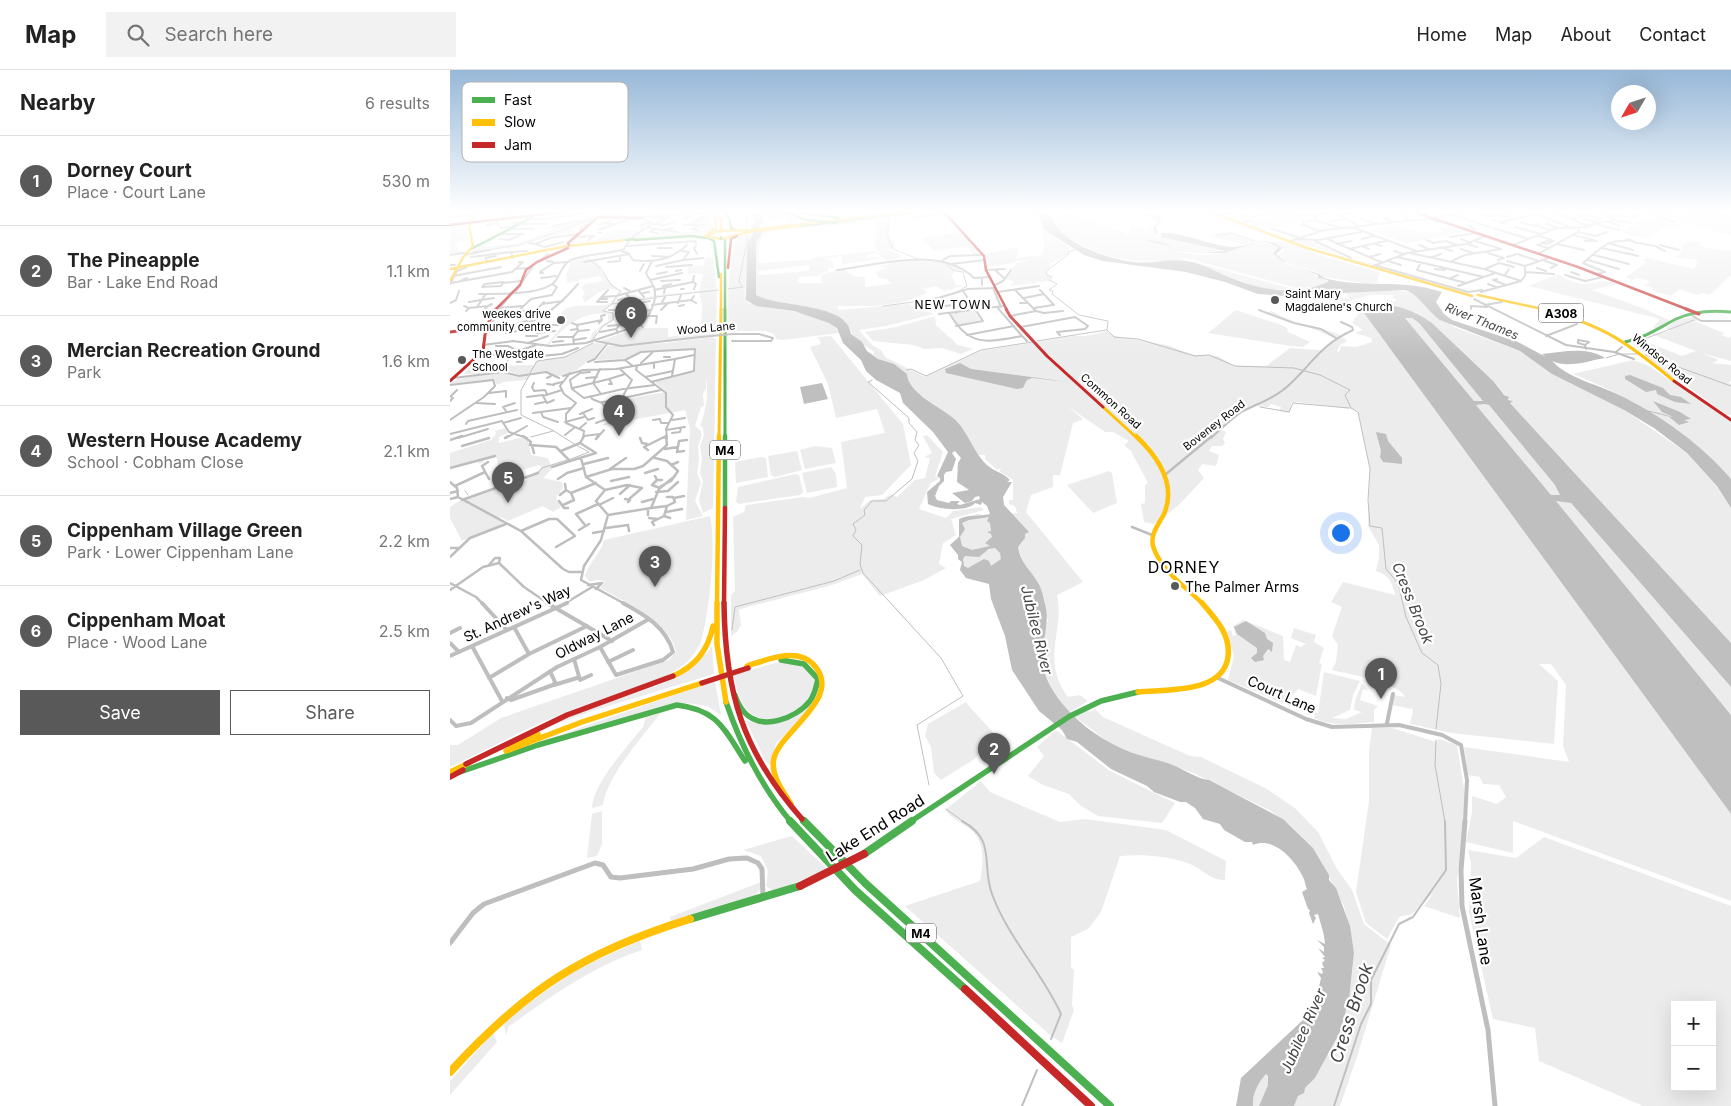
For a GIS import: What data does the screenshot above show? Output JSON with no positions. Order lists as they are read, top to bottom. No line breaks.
{"streets":{"main road":["A308","Windsor Road","Common Road","M4","Lake End Road"],"street":["Wood Lane","Boveney Road","St. Andrew's Way","Oldway Lane","Court Lane","Marsh Lane"]},"crossings":[["A308","Windsor Road"],["Common Road","Boveney Road"],["Court Lane","Lake End Road"],["Court Lane","Marsh Lane"]],"districts":["NEW TOWN","DORNEY"],"water":["River Thames","Cress Brook","Jubilee River"],"places":["Saint Mary Magdalene's Church","weekes drive community centre","The Westgate School","The Palmer Arms"],"legend":["Fast","Slow","Jam"],"north":"bottom left","page":{"header":"Map","search":"Search here","nav":["Home","Map","About","Contact"],"heading":["Nearby","6 results"],"list":[{"mark":"1","name":"Dorney Court","note":"Place · Court Lane","value":"530 m"},{"mark":"2","name":"The Pineapple","note":"Bar · Lake End Road","value":"1.1 km"},{"mark":"3","name":"Mercian Recreation Ground","note":"Park","value":"1.6 km"},{"mark":"4","name":"Western House Academy","note":"School · Cobham Close","value":"2.1 km"},{"mark":"5","name":"Cippenham Village Green","note":"Park · Lower Cippenham Lane","value":"2.2 km"},{"mark":"6","name":"Cippenham Moat","note":"Place · Wood Lane","value":"2.5 km"}],"pins":["6","4","5","3","1","2"],"buttons":["Save","Share"],"map_buttons":["+","−"]}}
